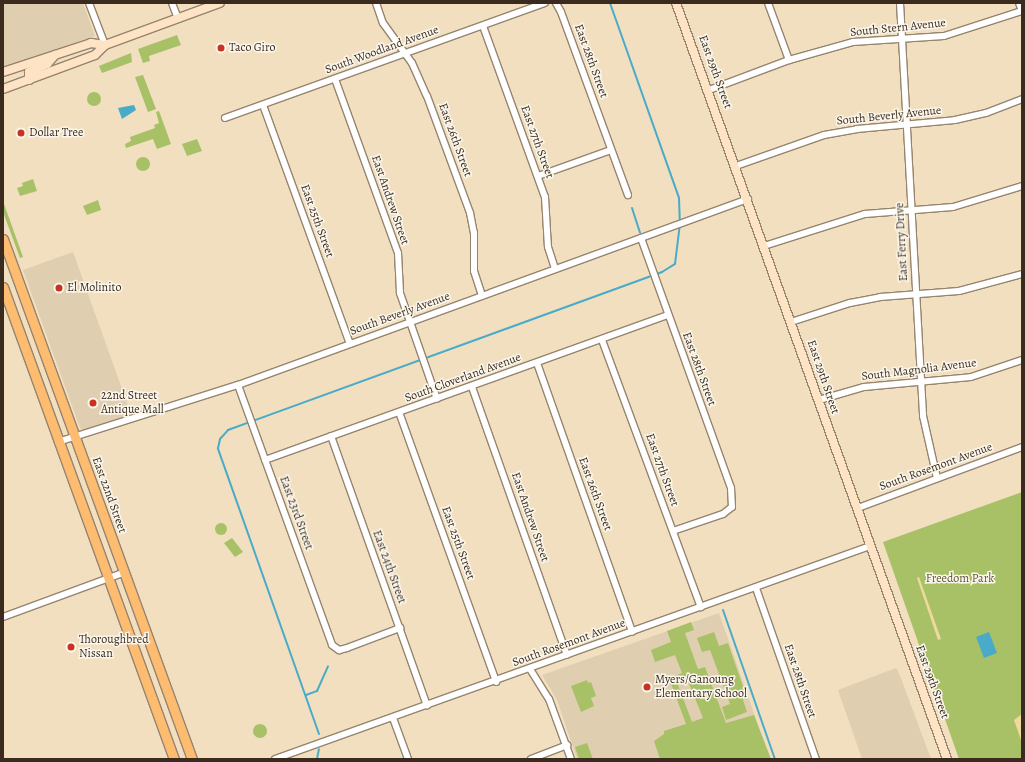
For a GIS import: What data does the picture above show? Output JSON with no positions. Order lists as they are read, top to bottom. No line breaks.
{"streets":{"main road":["East 22nd Street"],"street":["South Stern Avenue","South Woodland Avenue","East 28th Street","East 29th Street","South Beverly Avenue","East 26th Street","East 27th Street","East Andrew Street","East 25th Street","East Ferry Drive","South Magnolia Avenue","South Cloverland Avenue","South Rosemont Avenue","East 23rd Street","East 24th Street"]},"crossings":[["South Stern Avenue","East 29th Street"],["South Stern Avenue","East Ferry Drive"],["South Woodland Avenue","East 26th Street"],["South Woodland Avenue","East 27th Street"],["South Woodland Avenue","East Andrew Street"],["South Woodland Avenue","East 25th Street"],["East 28th Street","South Beverly Avenue"],["East 28th Street","East 27th Street"],["East 28th Street","South Cloverland Avenue"],["East 28th Street","South Rosemont Avenue"],["East 29th Street","South Beverly Avenue"],["East 29th Street","South Magnolia Avenue"],["East 29th Street","South Rosemont Avenue"],["South Beverly Avenue","East 26th Street"],["South Beverly Avenue","East 27th Street"],["South Beverly Avenue","East Andrew Street"],["South Beverly Avenue","East 25th Street"],["South Beverly Avenue","East Ferry Drive"],["South Beverly Avenue","East 22nd Street"],["South Beverly Avenue","East 23rd Street"],["East 26th Street","South Cloverland Avenue"],["East 26th Street","South Rosemont Avenue"],["East 27th Street","South Cloverland Avenue"],["East 27th Street","South Rosemont Avenue"],["East Andrew Street","South Cloverland Avenue"],["East Andrew Street","South Rosemont Avenue"],["East 25th Street","South Cloverland Avenue"],["East 25th Street","South Rosemont Avenue"],["East Ferry Drive","South Magnolia Avenue"],["East Ferry Drive","South Rosemont Avenue"],["South Cloverland Avenue","East 23rd Street"],["South Cloverland Avenue","East 24th Street"],["South Rosemont Avenue","East 24th Street"]],"parks":["Freedom Park"],"places":["Taco Giro","Dollar Tree","El Molinito","22nd Street Antique Mall","Thoroughbred Nissan","Myers/Ganoung Elementary School"]}
